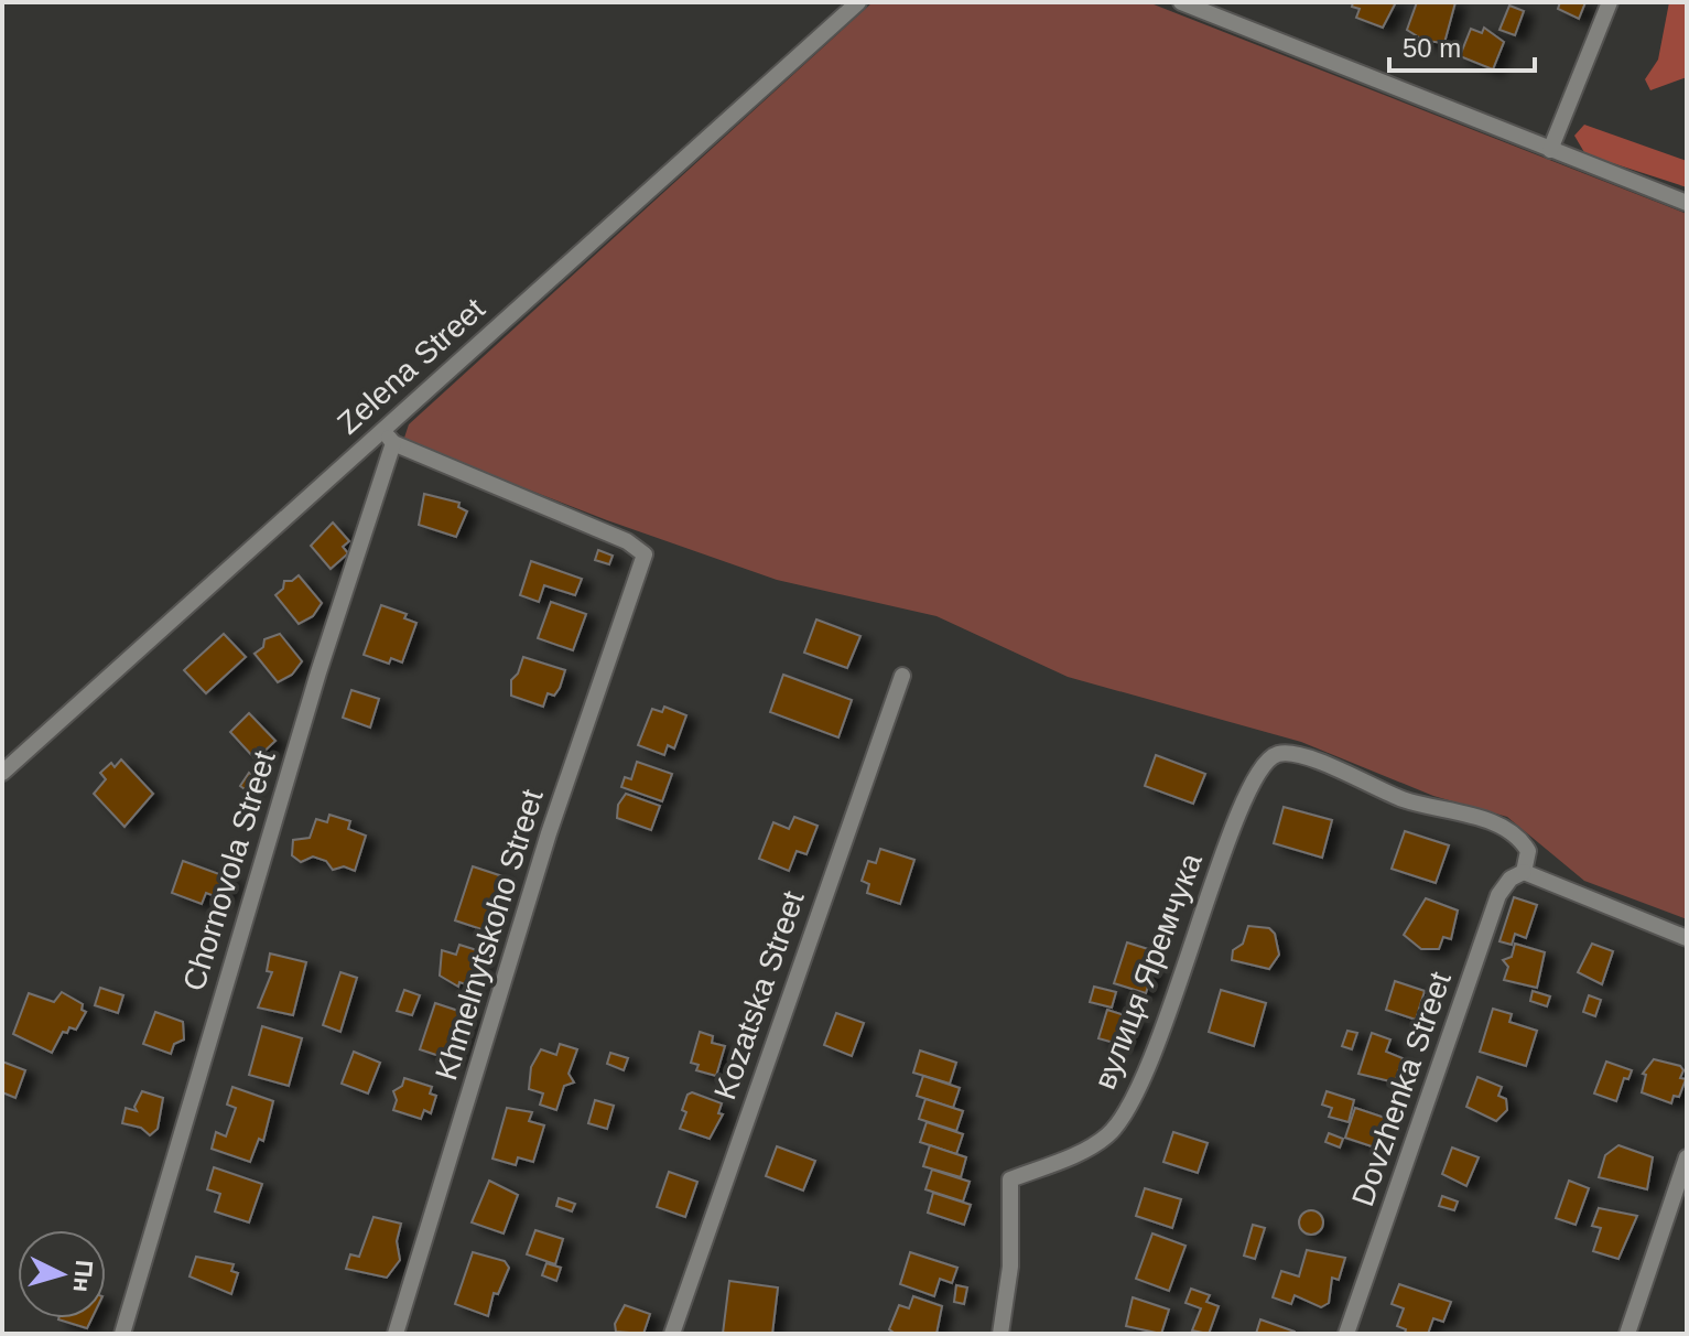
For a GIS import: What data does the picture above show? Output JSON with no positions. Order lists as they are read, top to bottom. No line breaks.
{"streets":{"street":["Zelena Street","Chornovola Street","Khmelnytskoho Street","вулиця Яремчука","Kozatska Street","Dovzhenka Street"]},"crossings":[["Chornovola Street","Khmelnytskoho Street"],["вулиця Яремчука","Dovzhenka Street"]],"scale_bar":"50 m","north":"right"}
